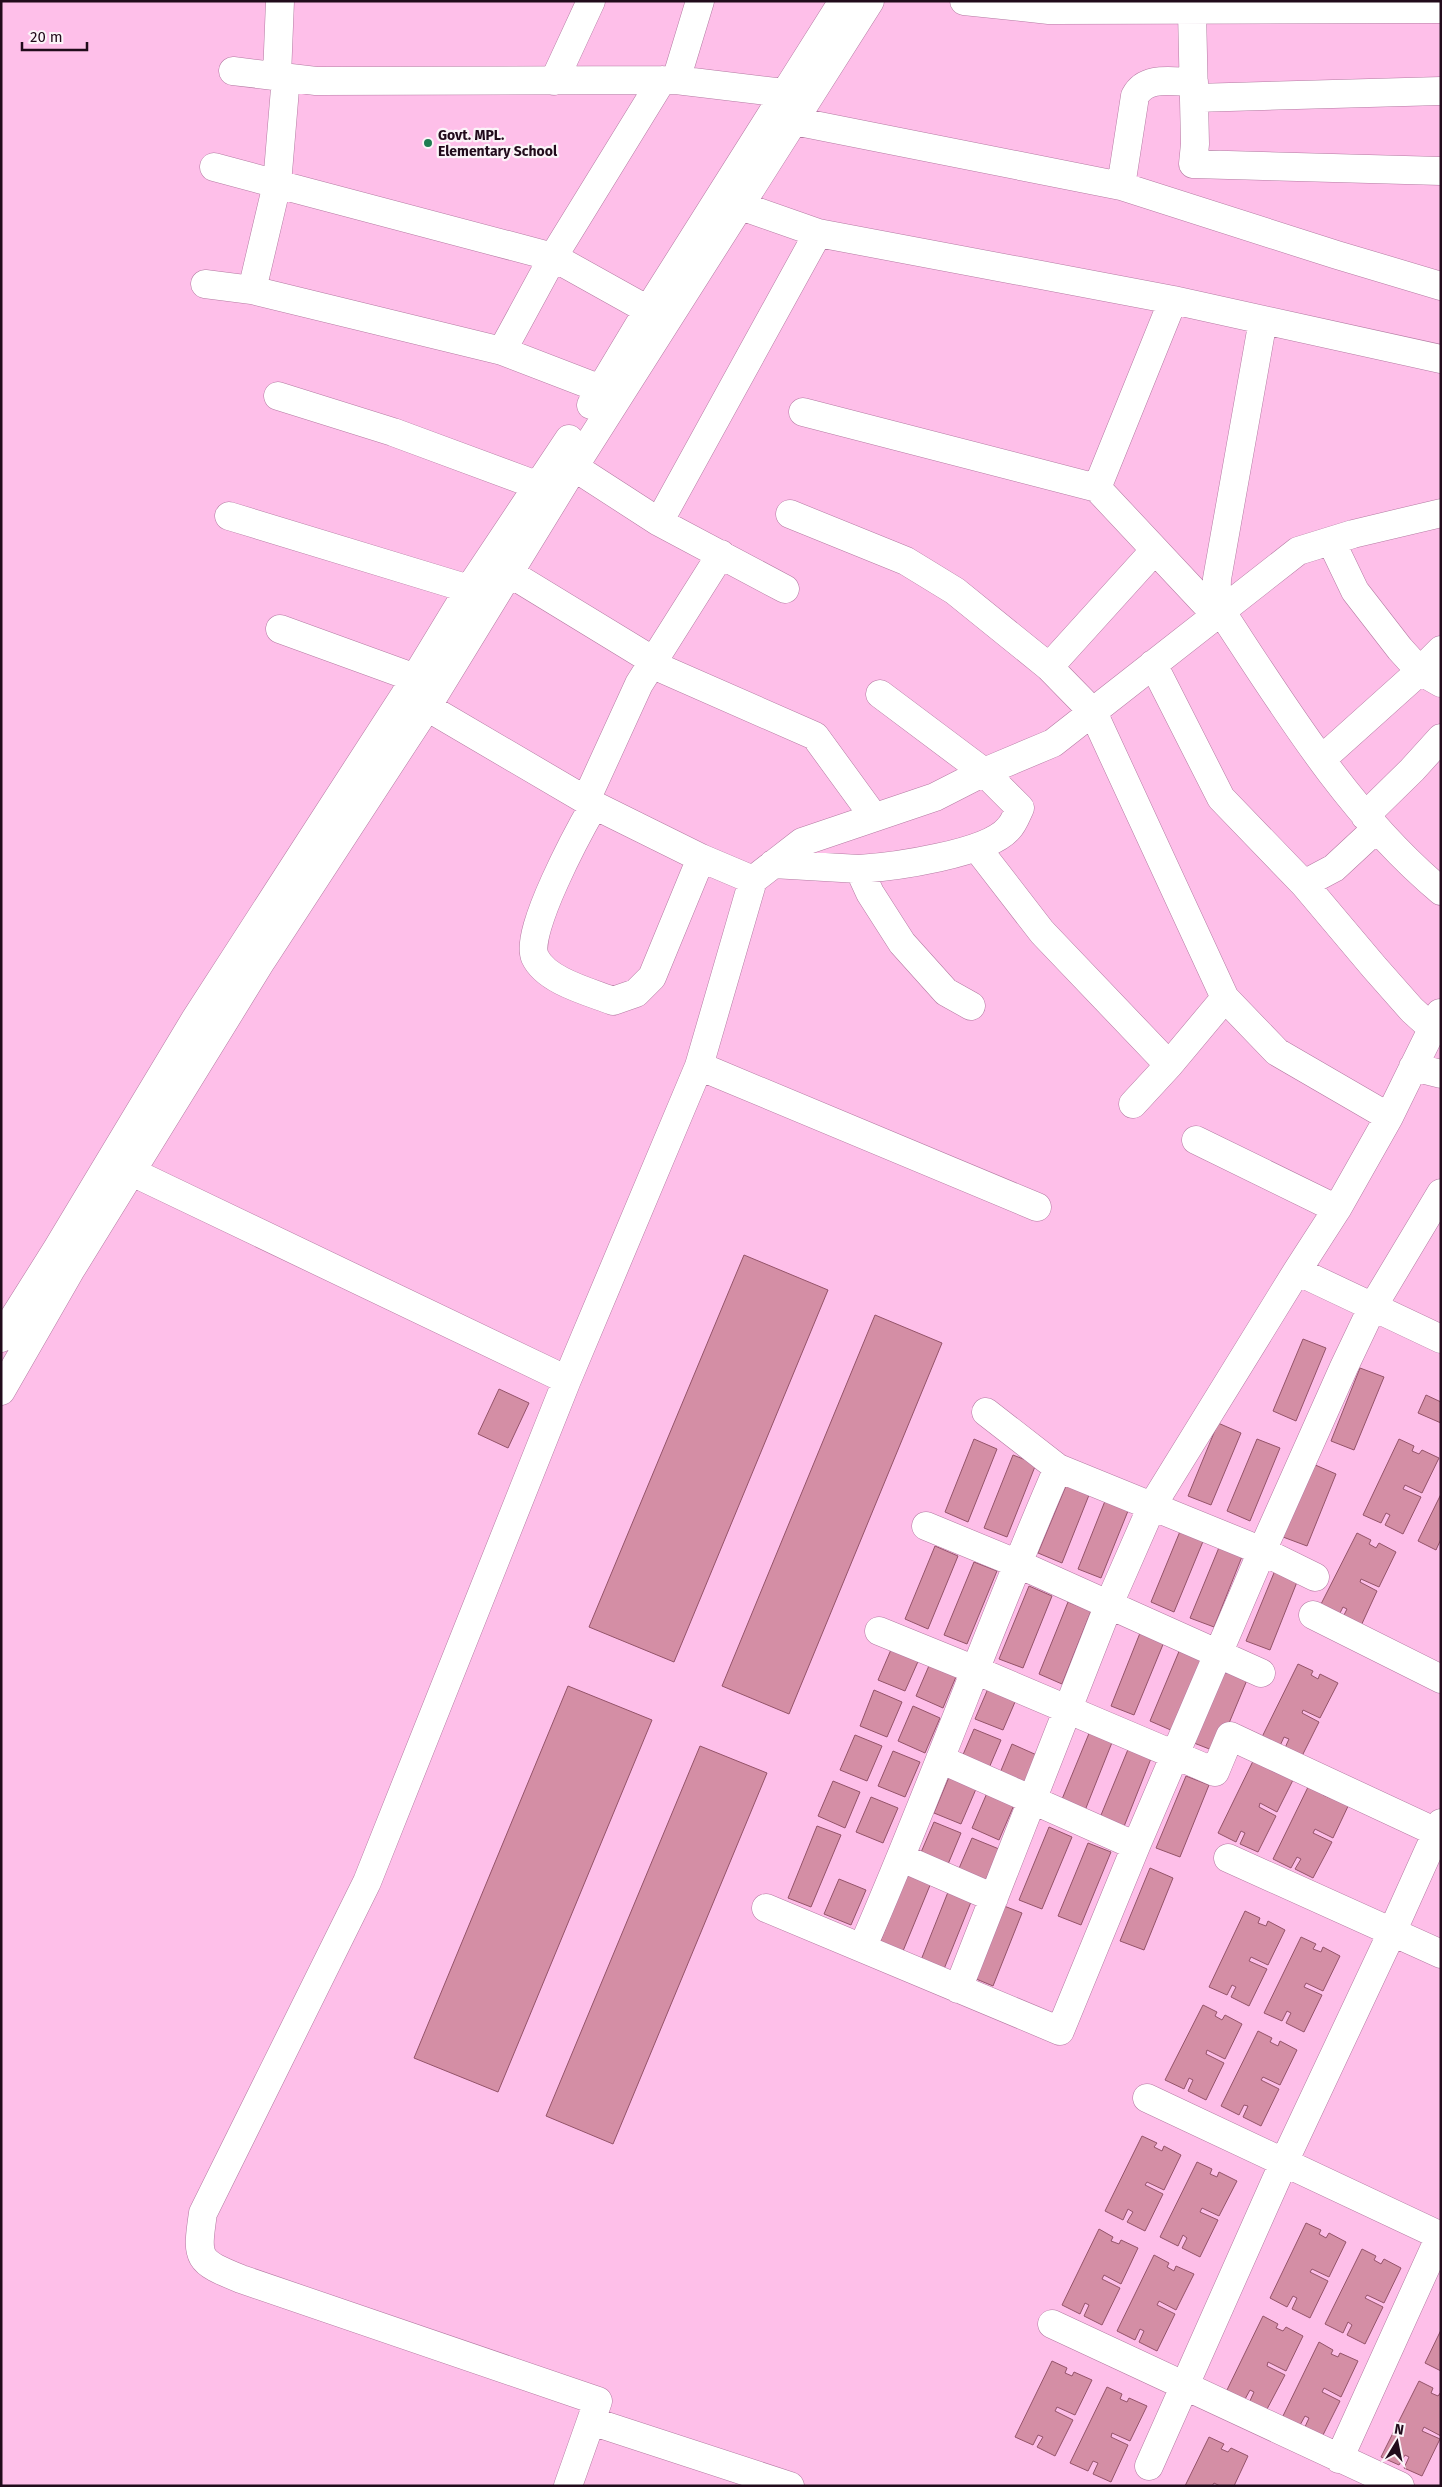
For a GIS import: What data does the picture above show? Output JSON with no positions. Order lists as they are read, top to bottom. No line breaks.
{"places":["Govt. MPL. Elementary School"],"scale_bar":"20 m","north":"top"}
